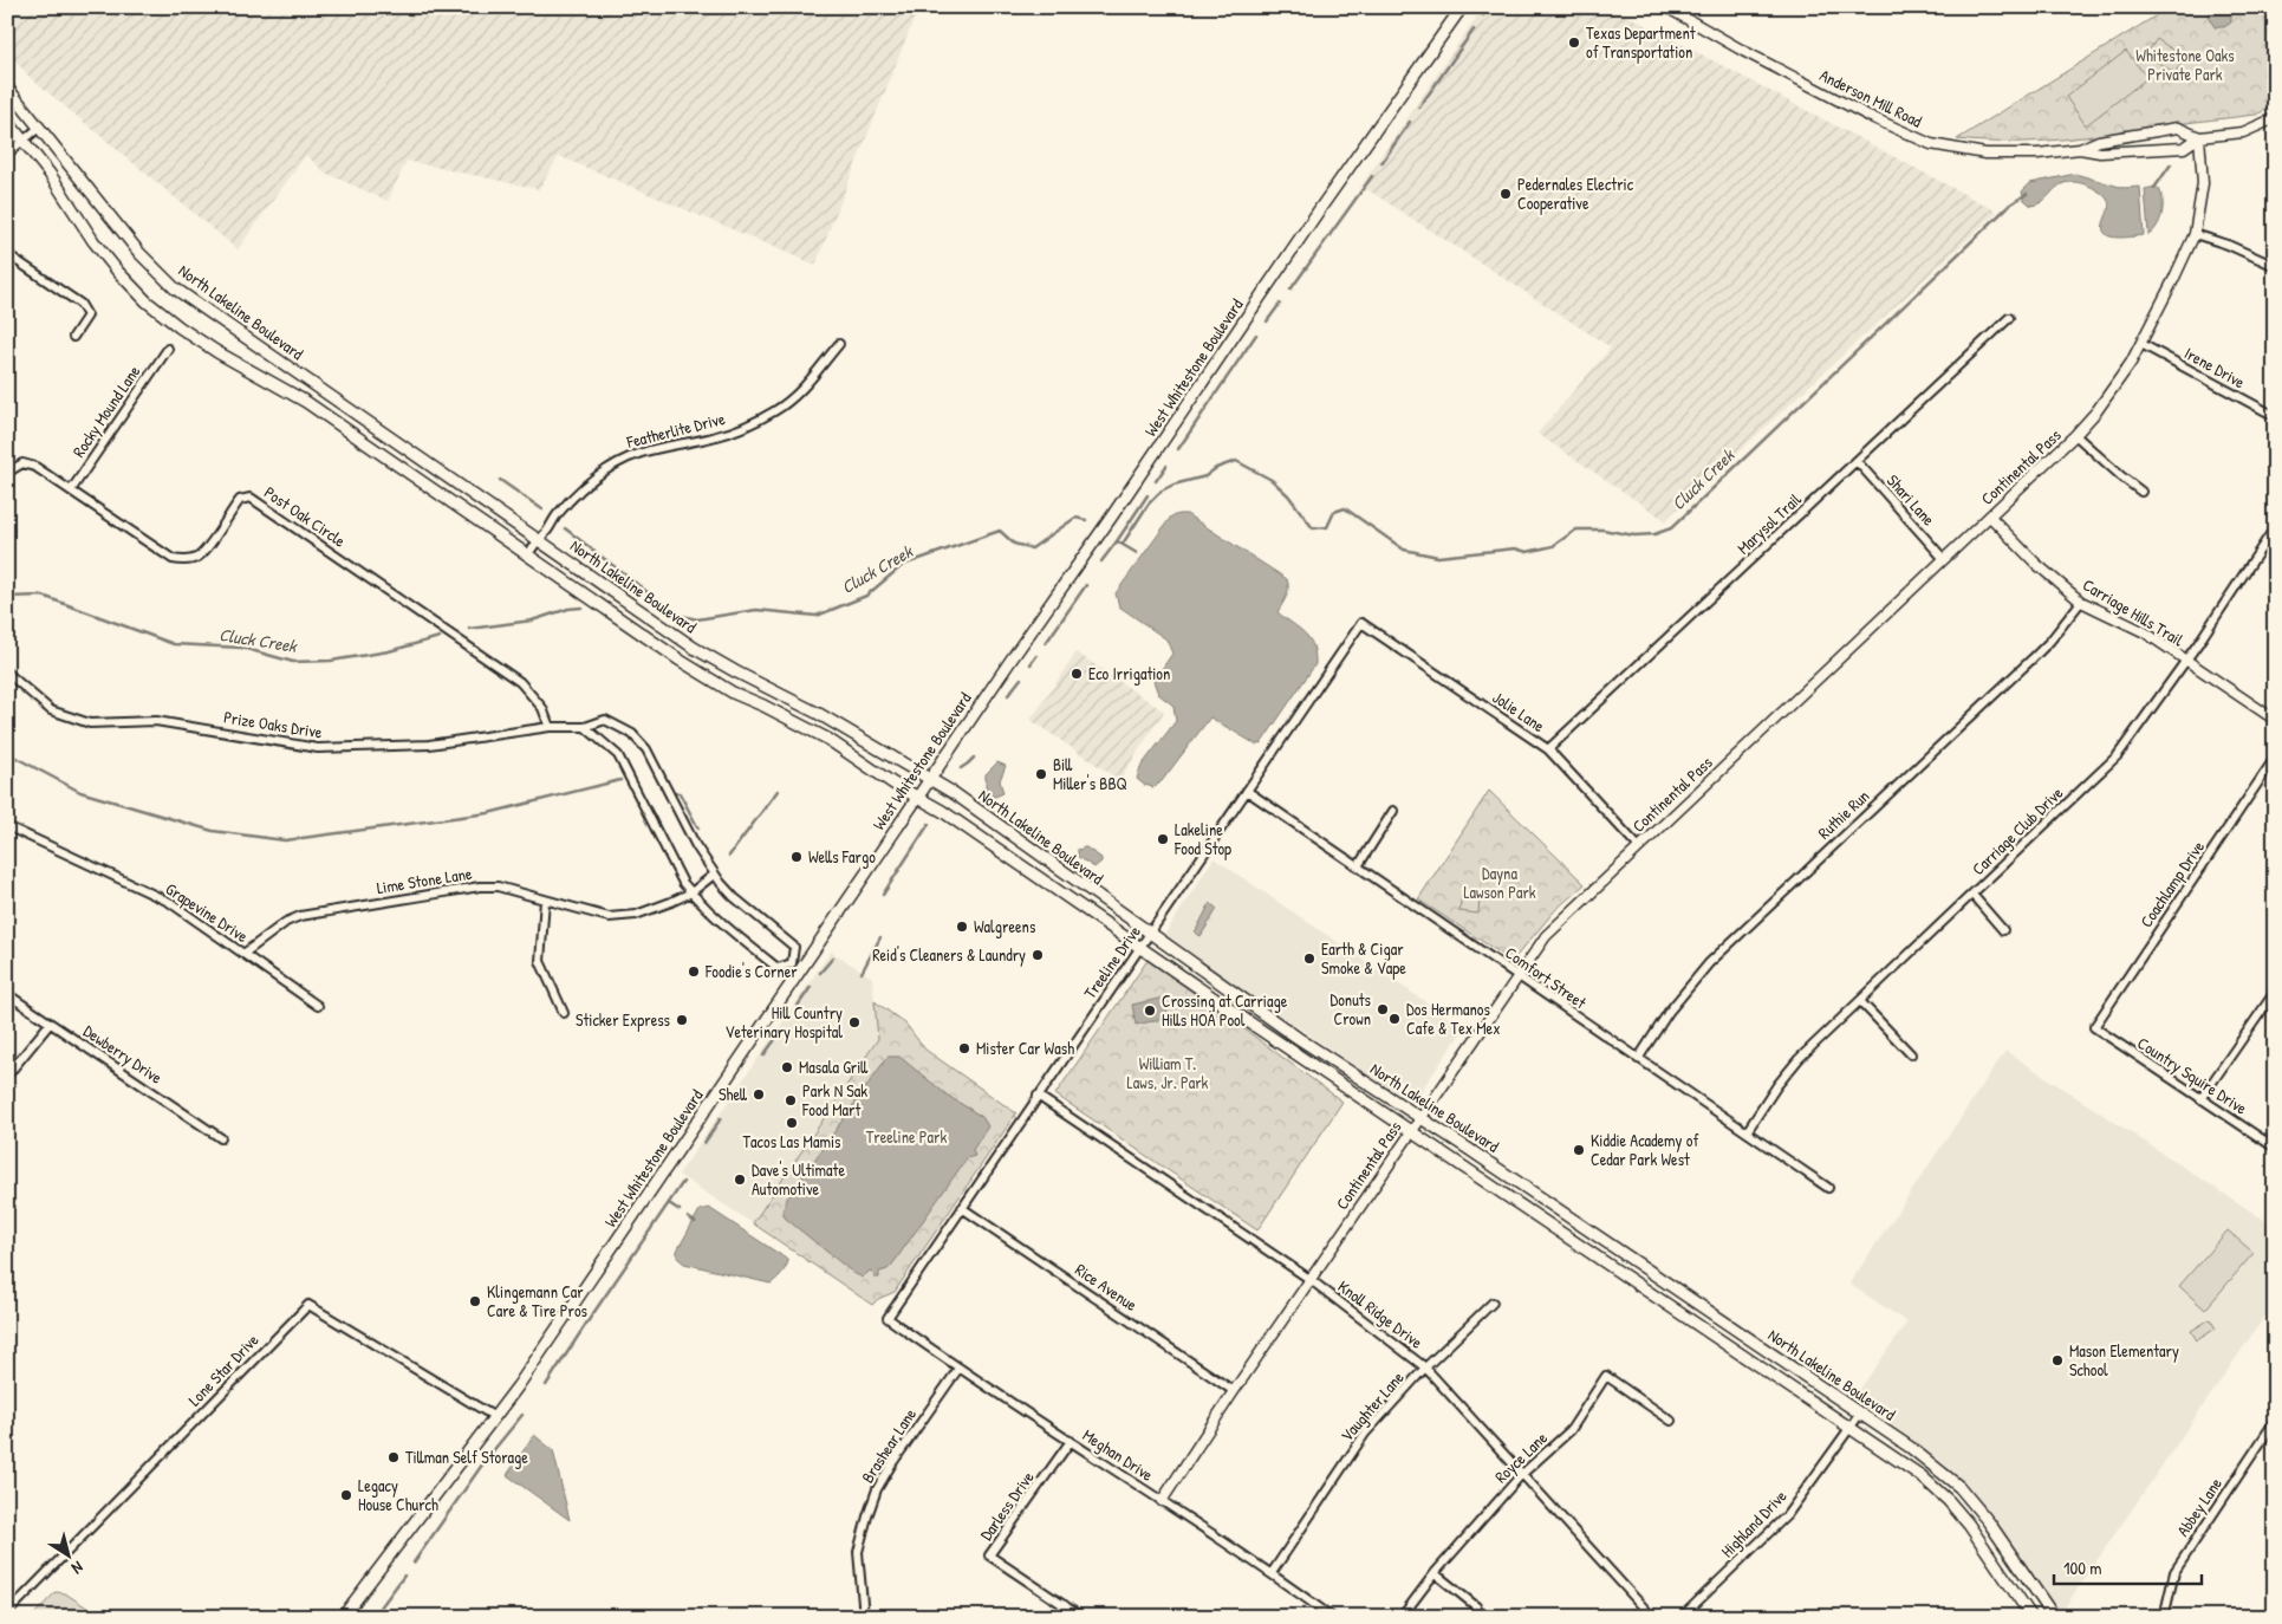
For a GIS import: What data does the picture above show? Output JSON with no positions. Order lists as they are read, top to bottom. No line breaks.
{"streets":{"main road":["North Lakeline Boulevard","West Whitestone Boulevard"],"street":["Anderson Mill Road","Irene Drive","Rocky Mound Lane","Featherlite Drive","Continental Pass","Shari Lane","Post Oak Circle","Marysol Trail","Carriage Hills Trail","Jolie Lane","Prize Oaks Drive","Ruthie Run","Carriage Club Drive","Lime Stone Lane","Coachlamp Drive","Grapevine Drive","Treeline Drive","Comfort Street","Dewberry Drive","Country Squire Drive","Rice Avenue","Knoll Ridge Drive","Lone Star Drive","Vaughter Lane","Brashear Lane","Meghan Drive","Royce Lane","Darless Drive","Abbey Lane","Highland Drive"]},"crossings":[["Anderson Mill Road","Continental Pass"],["North Lakeline Boulevard","West Whitestone Boulevard"],["North Lakeline Boulevard","Featherlite Drive"],["North Lakeline Boulevard","Continental Pass"],["North Lakeline Boulevard","Treeline Drive"],["North Lakeline Boulevard","Highland Drive"],["West Whitestone Boulevard","Prize Oaks Drive"],["West Whitestone Boulevard","Lone Star Drive"],["Irene Drive","Continental Pass"],["Rocky Mound Lane","Post Oak Circle"],["Continental Pass","Shari Lane"],["Continental Pass","Carriage Hills Trail"],["Continental Pass","Jolie Lane"],["Continental Pass","Comfort Street"],["Continental Pass","Rice Avenue"],["Continental Pass","Knoll Ridge Drive"],["Continental Pass","Meghan Drive"],["Shari Lane","Marysol Trail"],["Post Oak Circle","Prize Oaks Drive"],["Marysol Trail","Jolie Lane"],["Carriage Hills Trail","Ruthie Run"],["Carriage Hills Trail","Carriage Club Drive"],["Jolie Lane","Treeline Drive"],["Prize Oaks Drive","Lime Stone Lane"],["Ruthie Run","Comfort Street"],["Carriage Club Drive","Comfort Street"],["Lime Stone Lane","Grapevine Drive"],["Coachlamp Drive","Country Squire Drive"],["Treeline Drive","Comfort Street"],["Treeline Drive","Rice Avenue"],["Treeline Drive","Knoll Ridge Drive"],["Treeline Drive","Meghan Drive"],["Knoll Ridge Drive","Vaughter Lane"],["Knoll Ridge Drive","Royce Lane"],["Vaughter Lane","Meghan Drive"],["Brashear Lane","Meghan Drive"],["Meghan Drive","Darless Drive"]],"water":["Cluck Creek"],"parks":["Whitestone Oaks Private Park","Dayna Lawson Park","William T. Laws, Jr. Park","Treeline Park"],"places":["Texas Department of Transportation","Pedernales Electric Cooperative","Eco Irrigation","Bill Miller's BBQ","Lakeline Food Stop","Wells Fargo","Walgreens","Reid's Cleaners & Laundry","Earth & Cigar Smoke & Vape","Foodie's Corner","Donuts Crown","Crossing at Carriage Hills HOA Pool","Dos Hermanos Cafe & Tex Mex","Sticker Express","Hill Country Veterinary Hospital","Mister Car Wash","Masala Grill","Shell","Park N Sak Food Mart","Tacos Las Mamis","Kiddie Academy of Cedar Park West","Dave's Ultimate Automotive","Klingemann Car Care & Tire Pros","Mason Elementary School","Tillman Self Storage","Legacy House Church"],"scale_bar":"100 m","north":"bottom right"}
